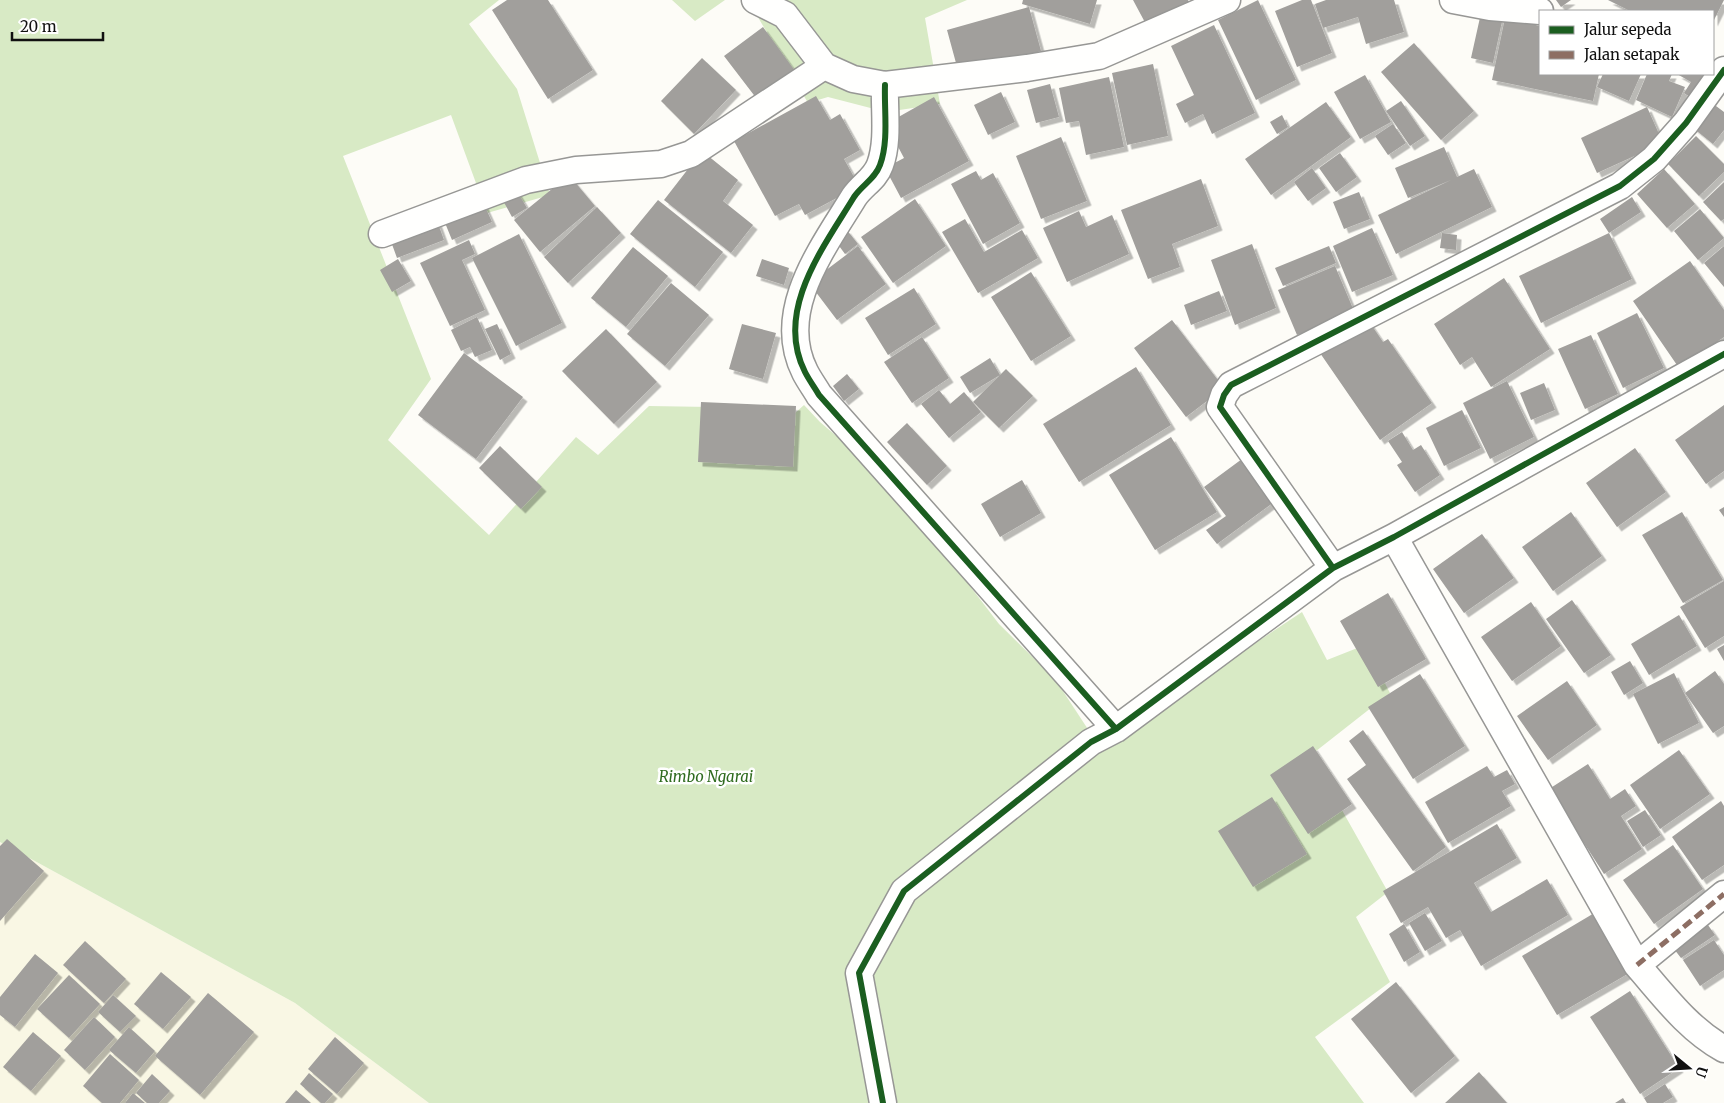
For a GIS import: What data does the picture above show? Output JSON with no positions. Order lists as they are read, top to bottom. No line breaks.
{"parks":["Rimbo Ngarai"],"legend":["Jalur sepeda","Jalan setapak"],"scale_bar":"20 m","north":"right"}
